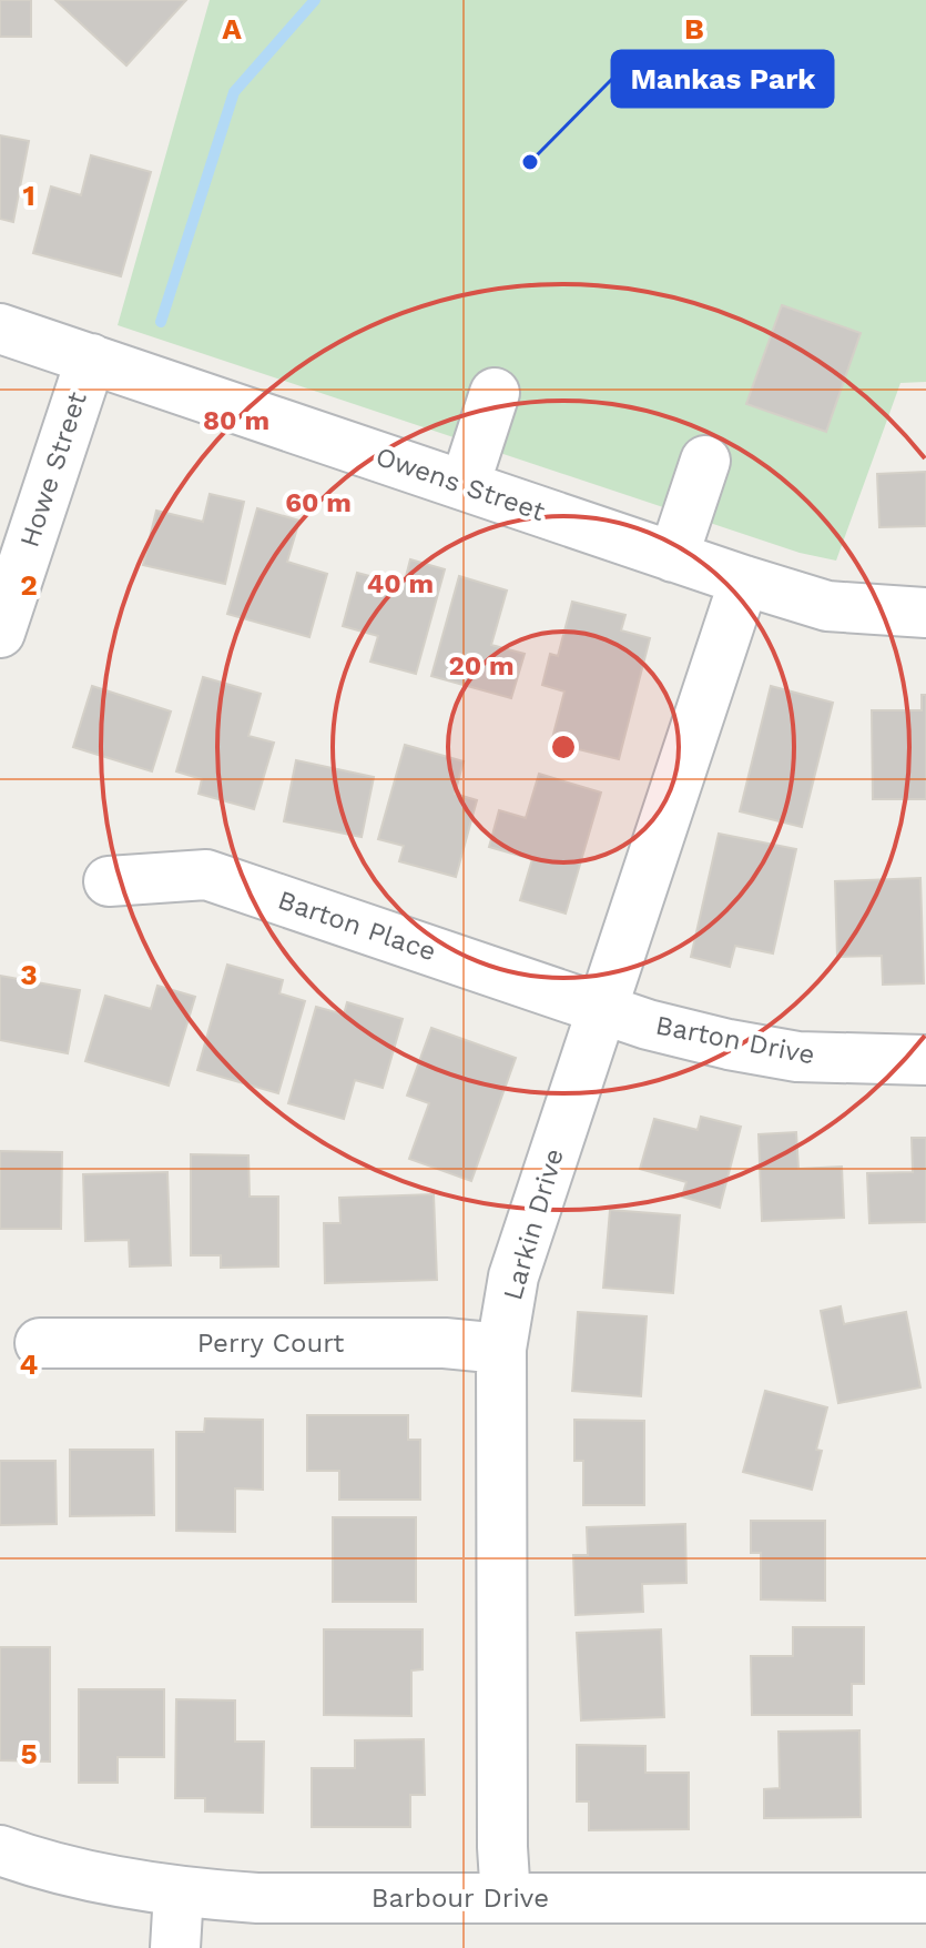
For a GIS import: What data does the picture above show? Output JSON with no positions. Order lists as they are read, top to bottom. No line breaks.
{"streets":{"street":["Howe Street","Owens Street","Barton Place","Barton Drive","Larkin Drive","Perry Court","Barbour Drive"]},"crossings":[["Howe Street","Owens Street"],["Owens Street","Larkin Drive"],["Barton Place","Barton Drive"],["Barton Place","Larkin Drive"],["Barton Drive","Larkin Drive"],["Larkin Drive","Perry Court"],["Larkin Drive","Barbour Drive"]],"places":["Mankas Park"],"grid":{"columns":["A","B"],"rows":["1","2","3","4","5"]},"rings":["80 m","60 m","40 m","20 m"]}
